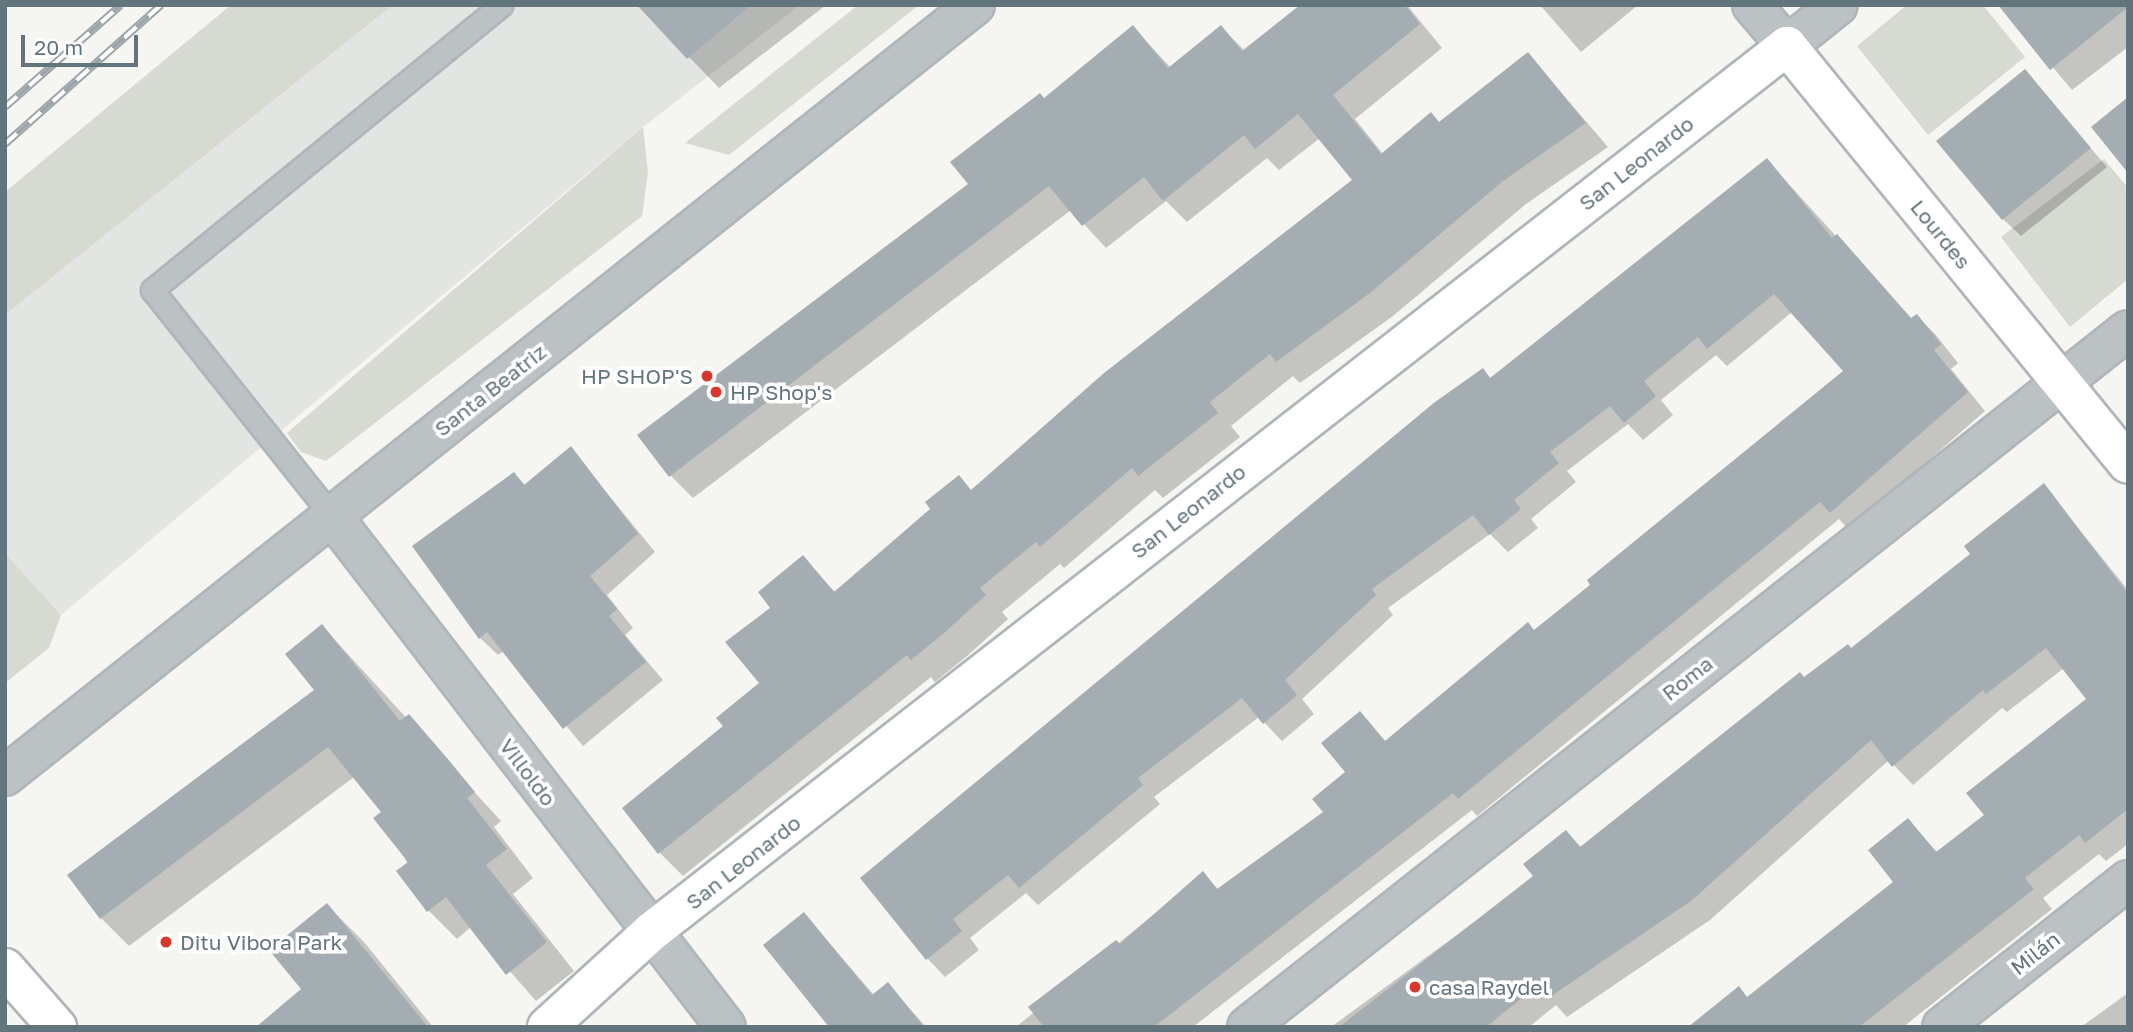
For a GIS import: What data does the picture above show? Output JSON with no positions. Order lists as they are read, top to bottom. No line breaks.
{"streets":{"street":["San Leonardo","Lourdes","Santa Beatriz","Roma","Villoldo","Milán"]},"crossings":[["San Leonardo","Lourdes"],["San Leonardo","Villoldo"],["Lourdes","Roma"],["Santa Beatriz","Villoldo"]],"places":["HP SHOP'S","HP Shop's","Ditu Vibora Park","casa Raydel"],"scale_bar":"20 m"}
